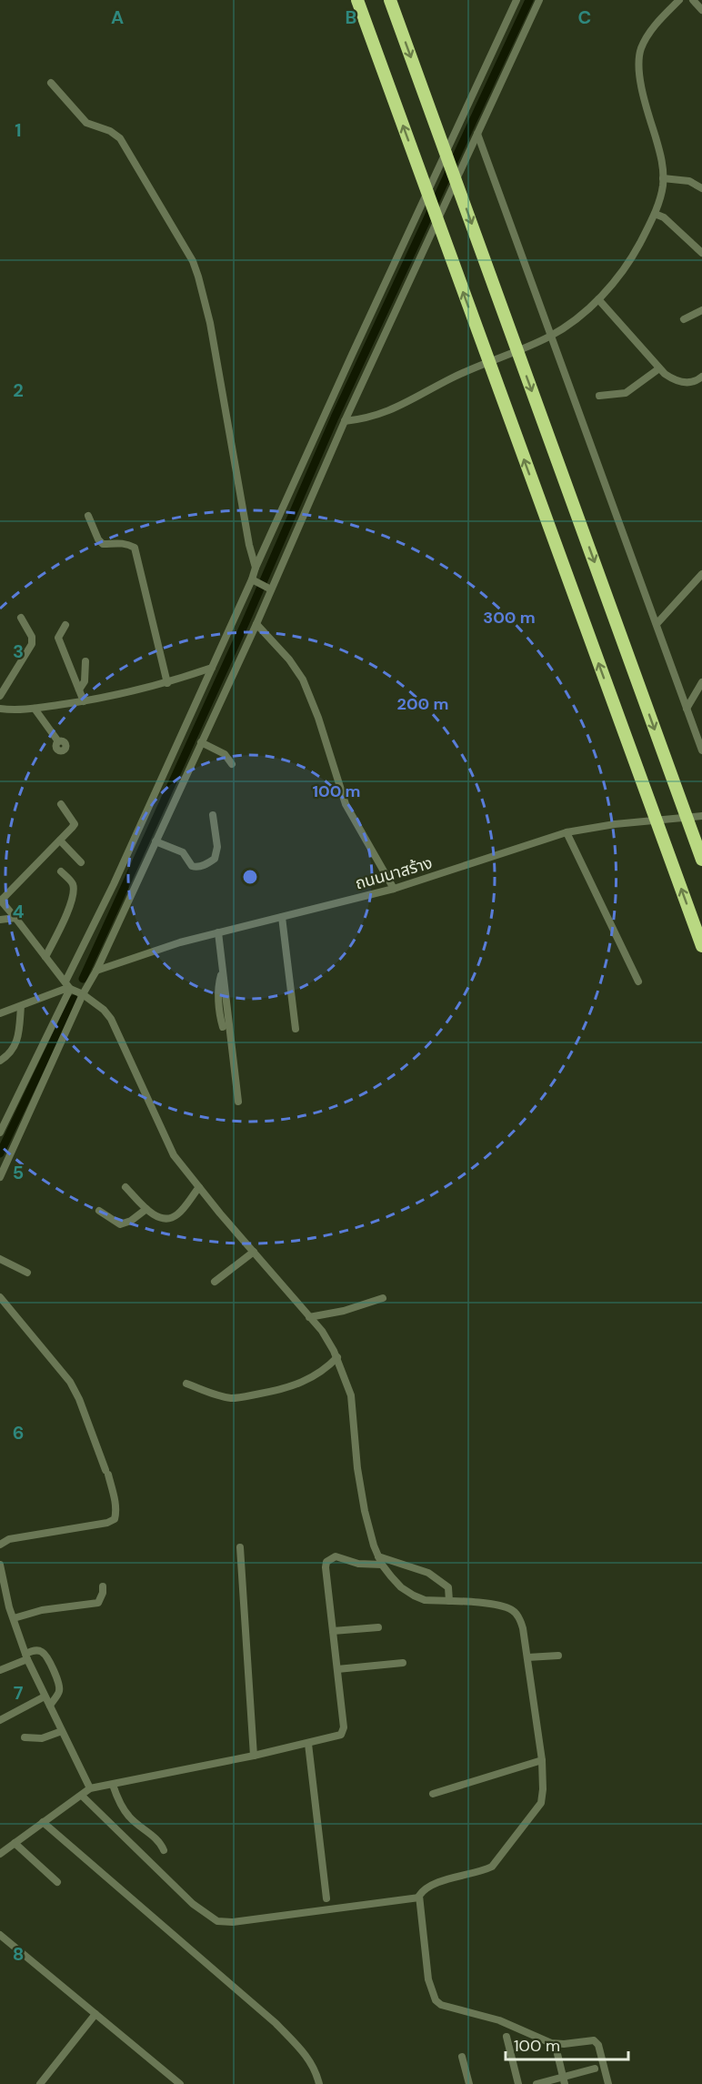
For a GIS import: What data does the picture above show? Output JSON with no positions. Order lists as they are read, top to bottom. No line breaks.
{"streets":{"street":["ถนนนาสร้าง"]},"scale_bar":"100 m","grid":{"columns":["A","B","C"],"rows":["1","2","3","4","5","6","7","8"]},"rings":["300 m","200 m","100 m"]}
